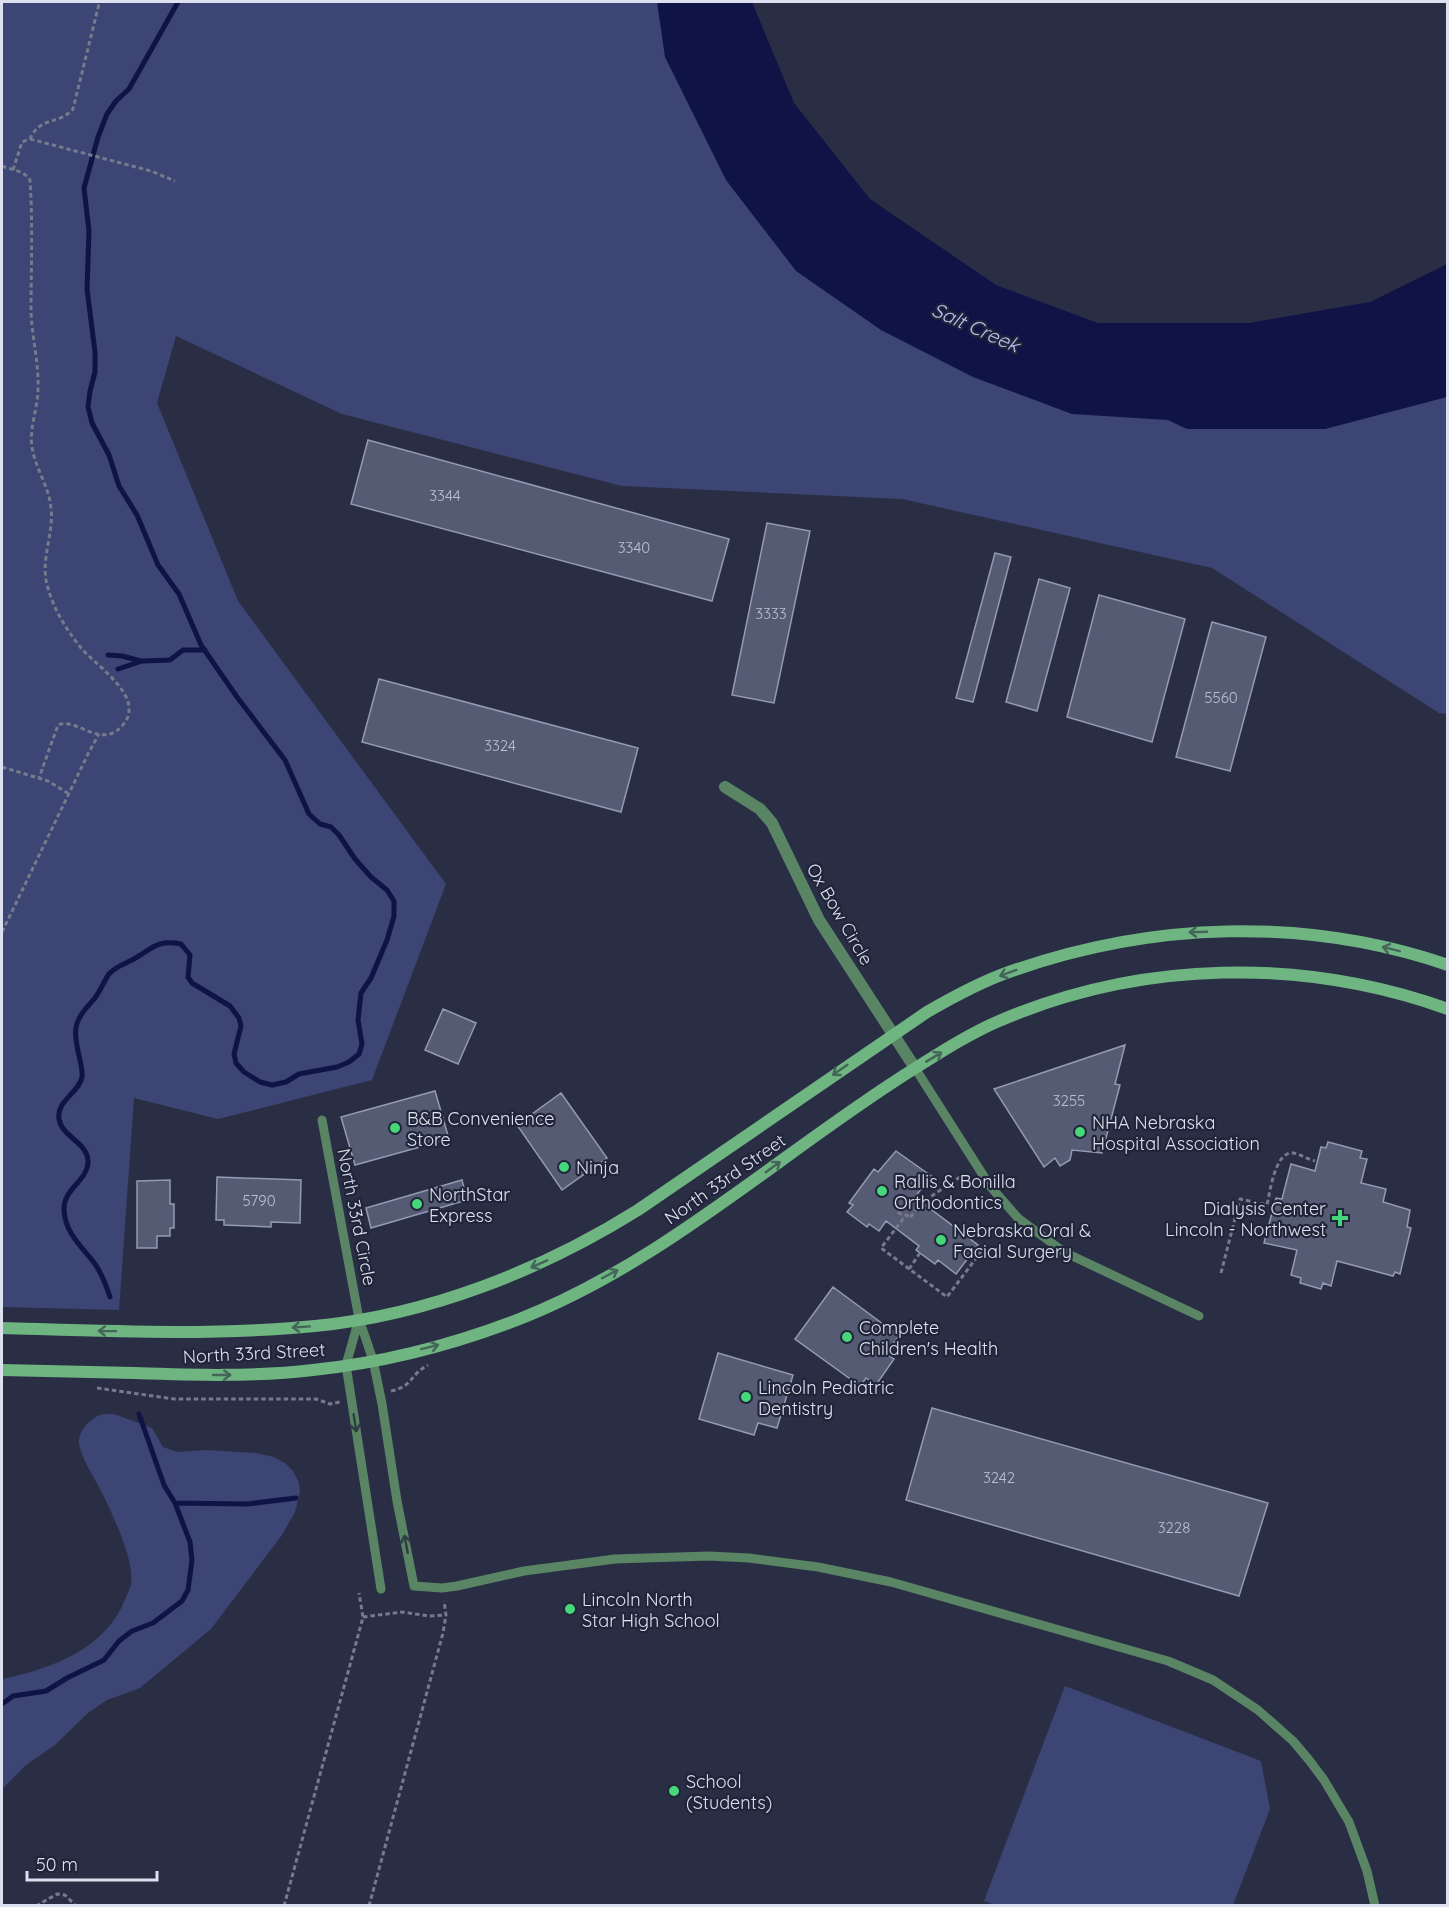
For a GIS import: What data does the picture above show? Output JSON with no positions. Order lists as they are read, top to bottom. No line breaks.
{"streets":{"main road":["North 33rd Street"],"street":["Ox Bow Circle"],"lane":["North 33rd Circle"]},"crossings":[["Ox Bow Circle","North 33rd Street"],["North 33rd Street","North 33rd Circle"]],"water":["Salt Creek"],"places":{"other":["B&B Convenience Store","NHA Nebraska Hospital Association","Ninja","Rallis & Bonilla Orthodontics","NorthStar Express","Nebraska Oral & Facial Surgery","Complete Children's Health","Lincoln Pediatric Dentistry","Lincoln North Star High School","School (Students)"],"health":["Dialysis Center Lincoln - Northwest"]},"house_numbers":["3344","3340","3333","5560","3324","3255","5790","3242","3228"],"scale_bar":"50 m"}
